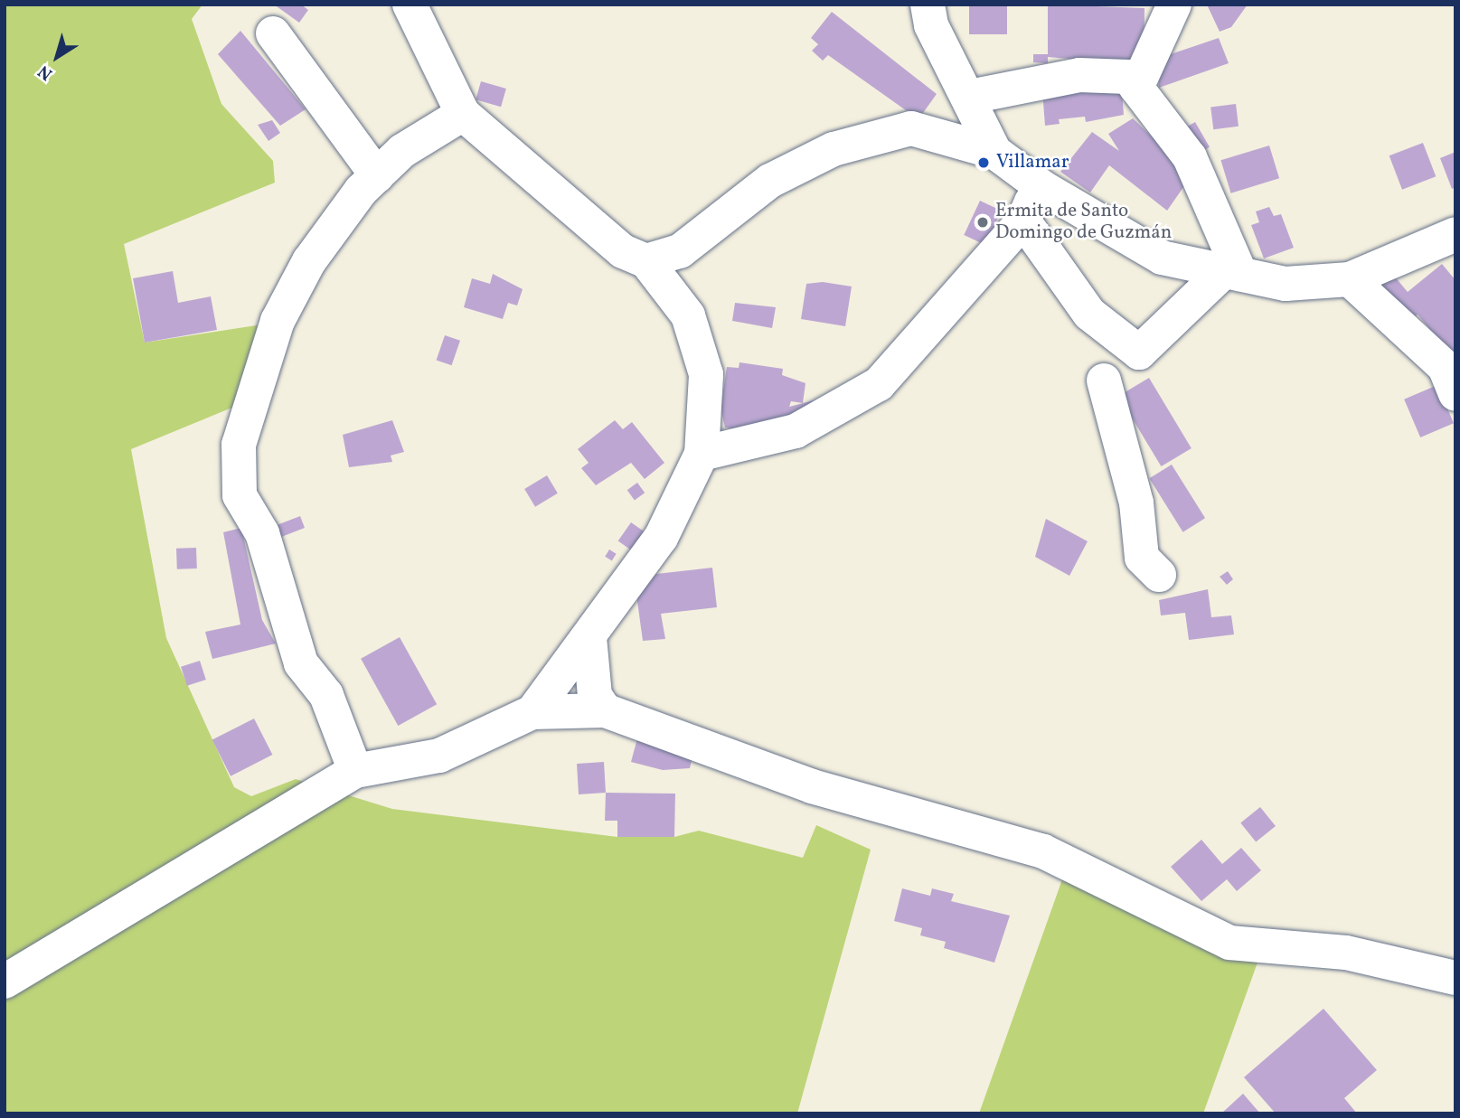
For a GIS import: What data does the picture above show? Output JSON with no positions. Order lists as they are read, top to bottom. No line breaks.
{"places":["Villamar","Ermita de Santo Domingo de Guzmán"],"north":"bottom left"}
